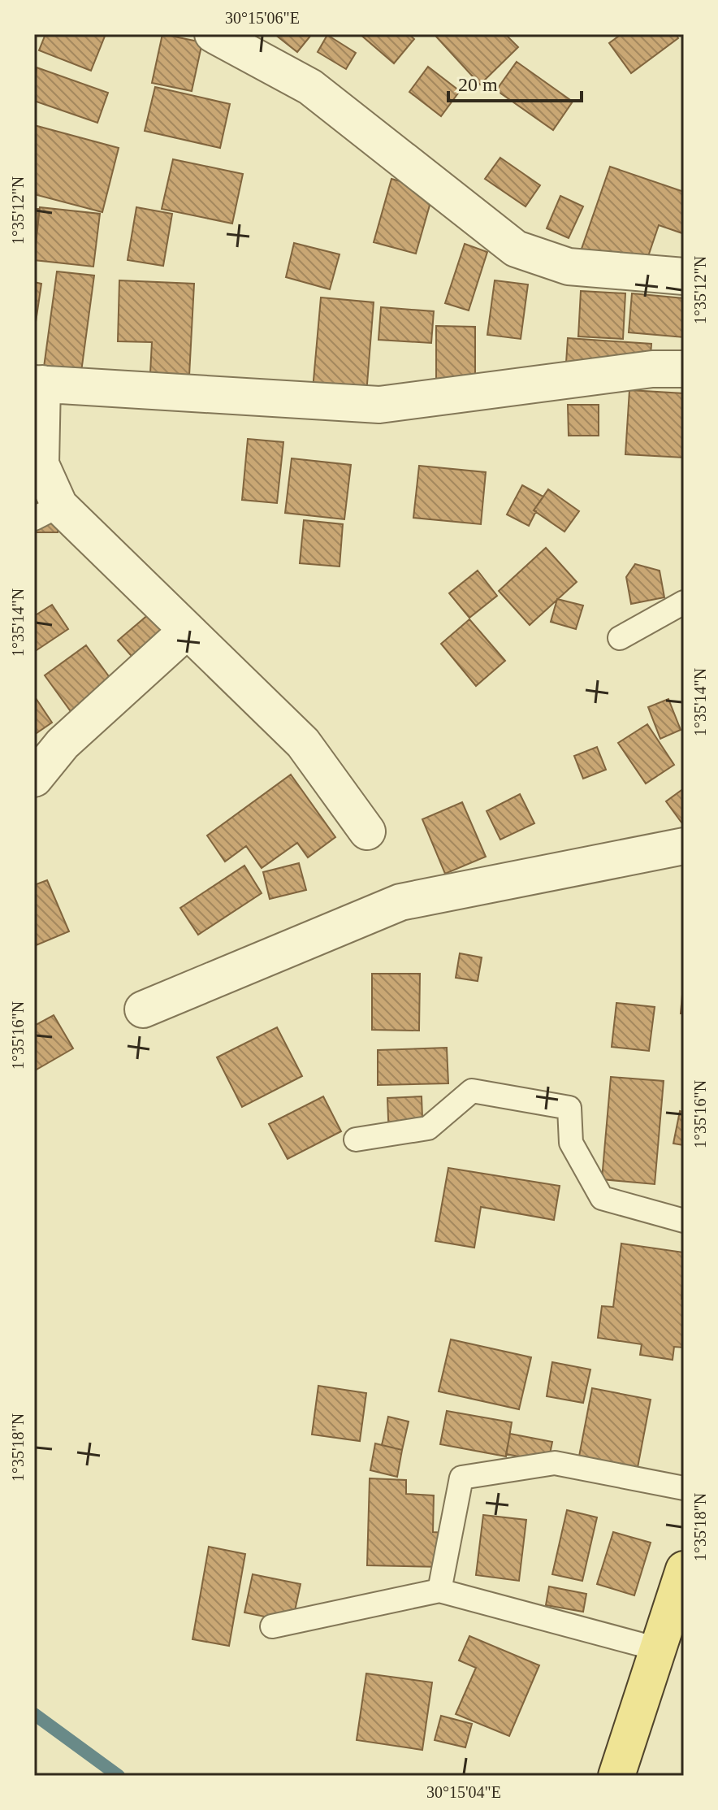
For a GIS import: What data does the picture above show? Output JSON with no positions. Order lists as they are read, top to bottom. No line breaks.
{"scale_bar":"20 m","coordinates":["30°15'06\"E","1°35'12\"N","1°35'14\"N","1°35'16\"N","1°35'18\"N","30°15'04\"E"]}
